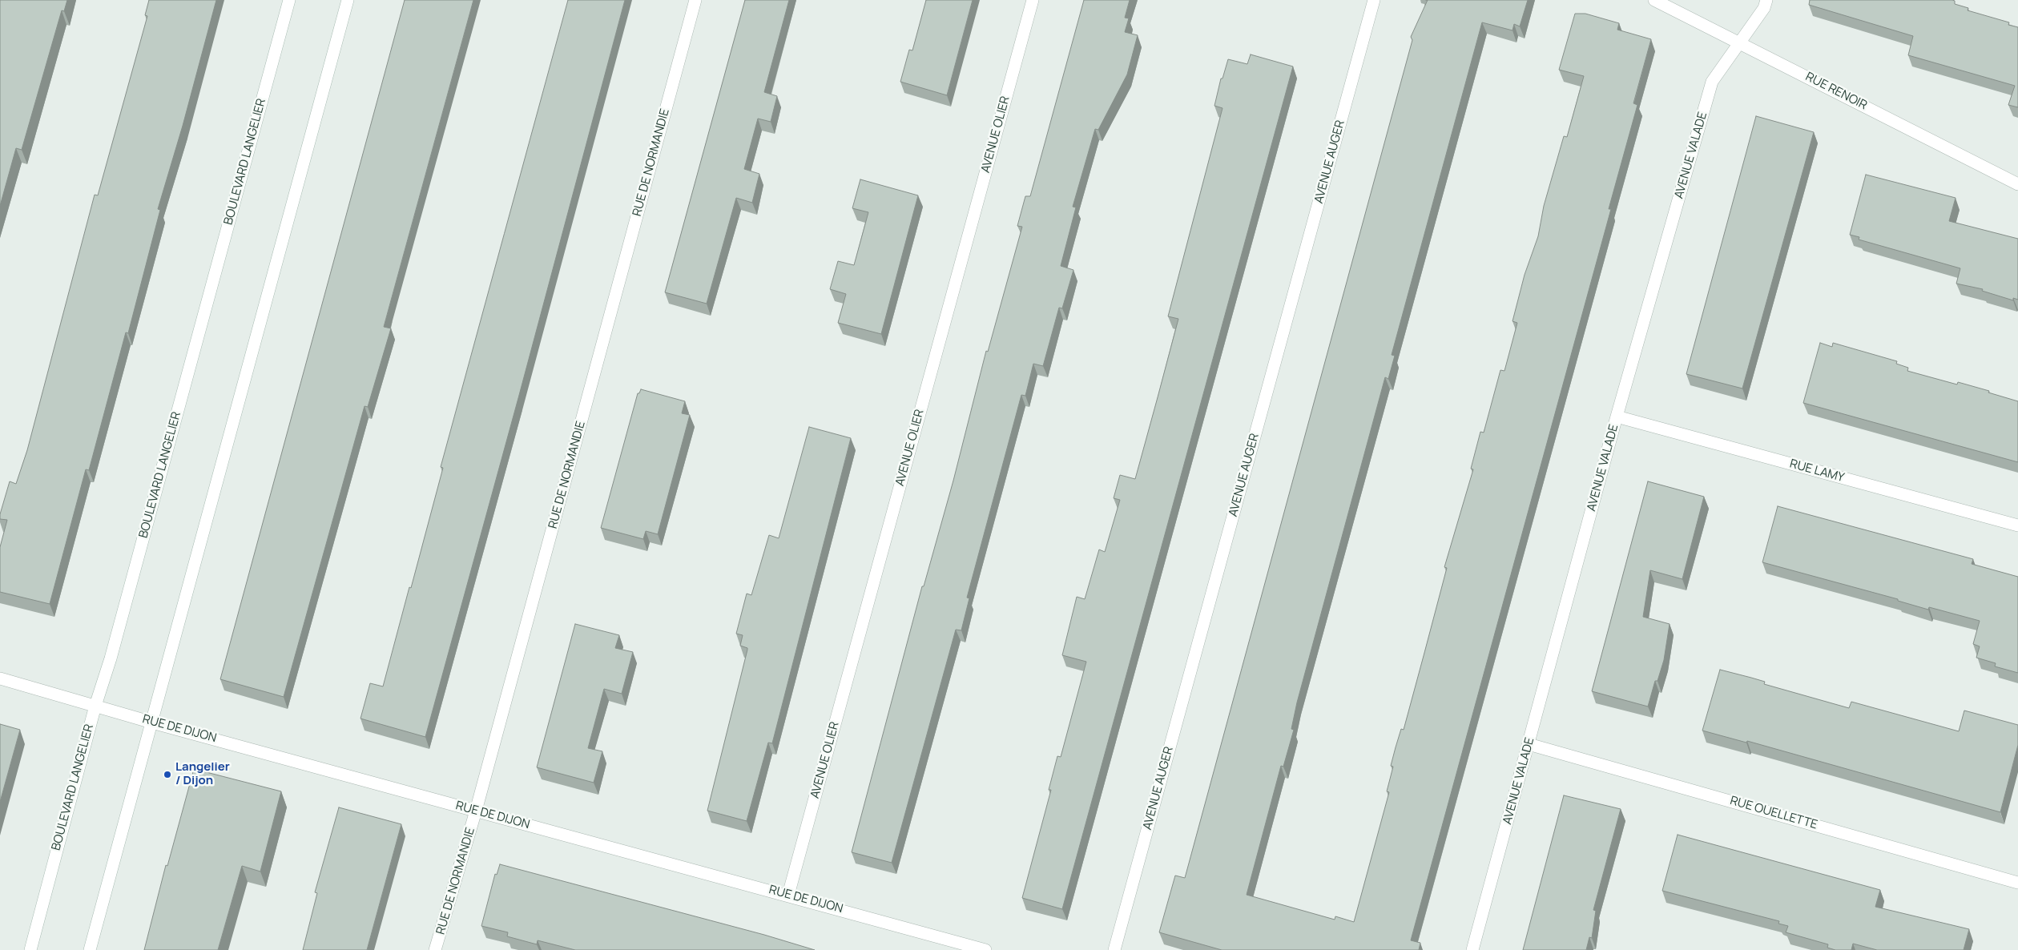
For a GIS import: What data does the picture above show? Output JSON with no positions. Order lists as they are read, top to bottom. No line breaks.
{"streets":{"street":["RUE RENOIR","AVENUE OLIER","AVENUE VALADE","BOULEVARD LANGELIER","AVENUE AUGER","RUE DE NORMANDIE","RUE LAMY","RUE DE DIJON","RUE OUELLETTE"]},"crossings":[["RUE RENOIR","AVENUE VALADE"],["AVENUE OLIER","RUE DE DIJON"],["AVENUE VALADE","RUE LAMY"],["AVENUE VALADE","RUE OUELLETTE"],["BOULEVARD LANGELIER","RUE DE DIJON"],["RUE DE NORMANDIE","RUE DE DIJON"]],"places":["Langelier / Dijon"]}
